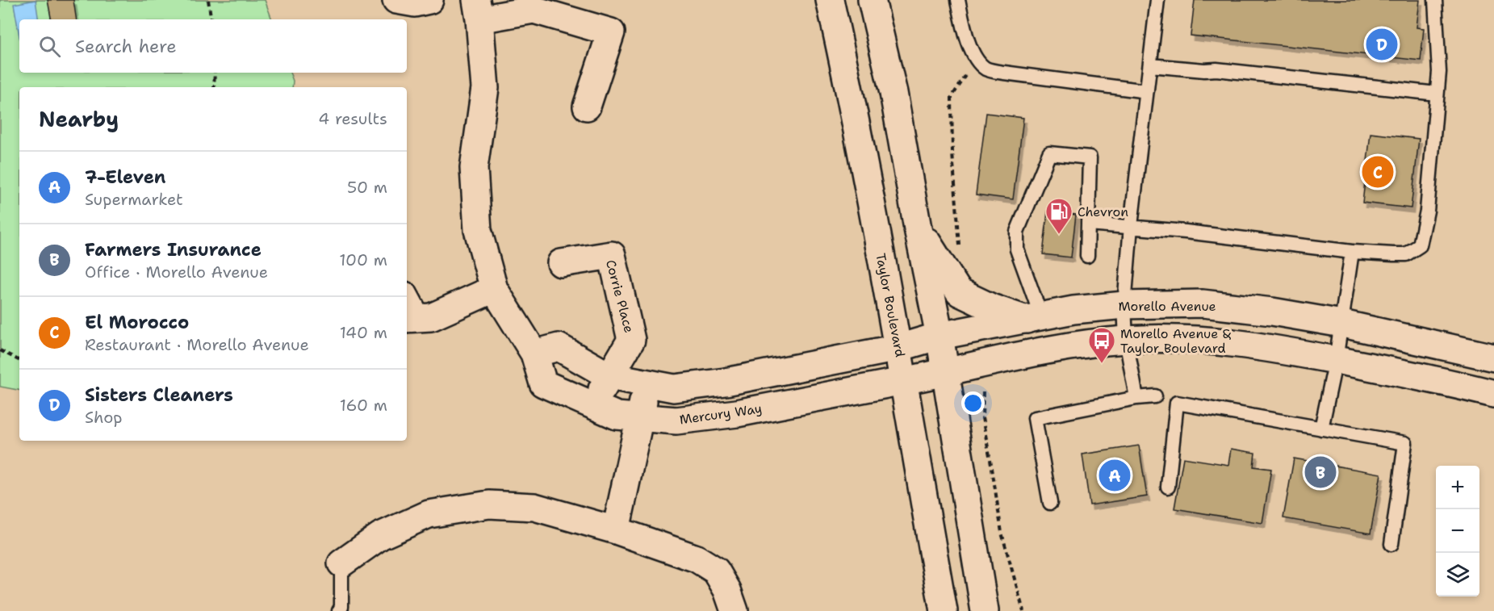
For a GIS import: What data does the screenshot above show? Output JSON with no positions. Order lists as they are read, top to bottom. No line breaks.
{"streets":{"street":["Corrie Place","Taylor Boulevard","Morello Avenue","Mercury Way"]},"crossings":[["Corrie Place","Mercury Way"],["Taylor Boulevard","Morello Avenue"],["Taylor Boulevard","Mercury Way"]],"places":{"fuel station":["Chevron"],"bus stop":["Morello Avenue & Taylor Boulevard"]},"page":{"search":"Search here","pins":["D","C","B","A"],"heading":["Nearby","4 results"],"list":[{"mark":"A","name":"7-Eleven","note":"Supermarket","value":"50 m"},{"mark":"B","name":"Farmers Insurance","note":"Office · Morello Avenue","value":"100 m"},{"mark":"C","name":"El Morocco","note":"Restaurant · Morello Avenue","value":"140 m"},{"mark":"D","name":"Sisters Cleaners","note":"Shop","value":"160 m"}],"map_buttons":["+","−"]}}
